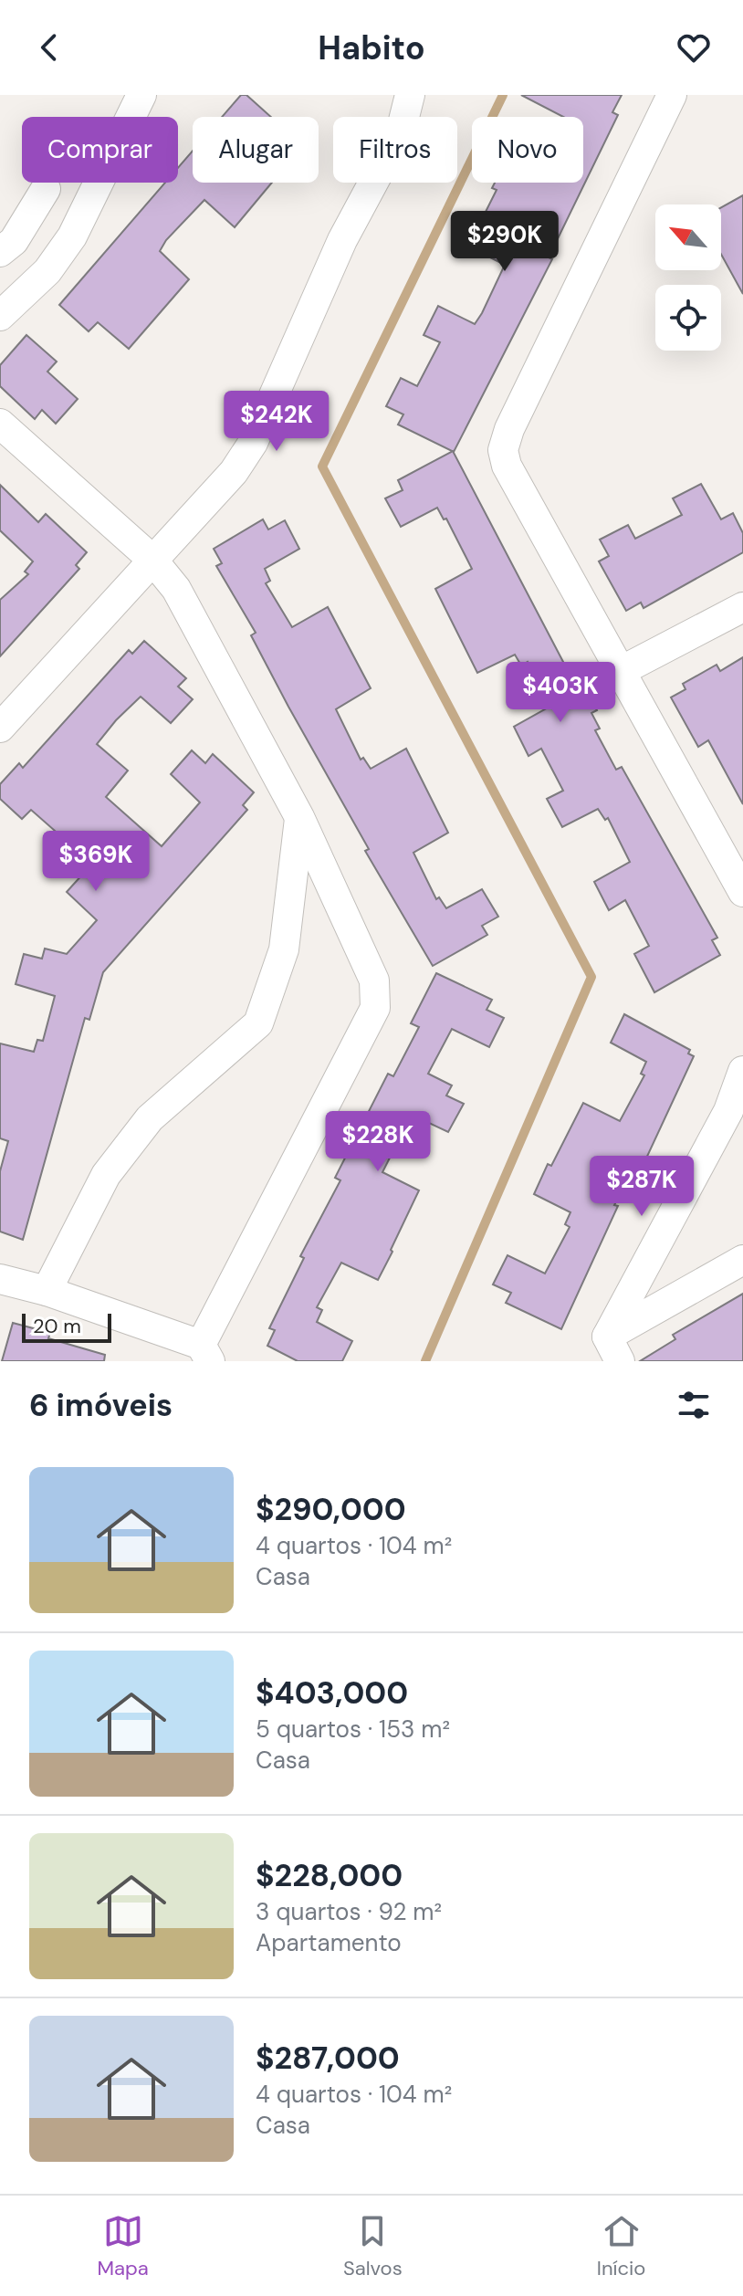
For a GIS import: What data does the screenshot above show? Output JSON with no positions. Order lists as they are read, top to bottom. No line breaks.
{"scale_bar":"20 m","north":"top left","page":{"header":"Habito","chip":["Comprar","Alugar","Filtros","Novo"],"price":["$290K","$242K","$403K","$369K","$228K","$287K"],"scale":"20 m","heading":"6 imóveis","list":[{"name":"$290,000","note":"4 quartos · 104 m² · Casa"},{"name":"$403,000","note":"5 quartos · 153 m² · Casa"},{"name":"$228,000","note":"3 quartos · 92 m² · Apartamento"},{"name":"$287,000","note":"4 quartos · 104 m² · Casa"}],"tabs":["Mapa","Salvos","Início"]}}
